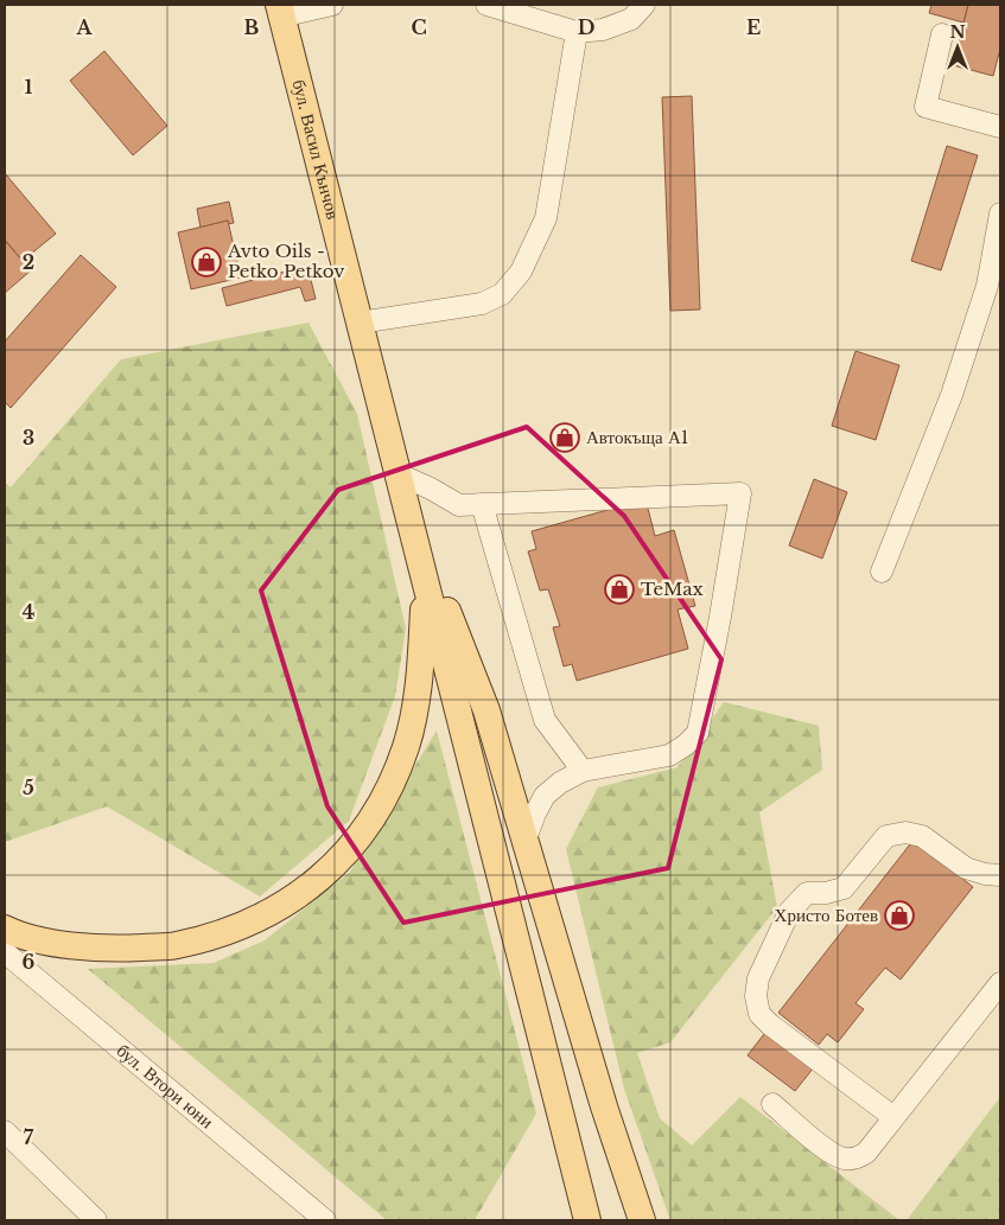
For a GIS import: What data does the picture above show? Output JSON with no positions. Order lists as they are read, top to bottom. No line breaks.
{"streets":{"main road":["бул. Васил Кънчов"],"street":["бул. Втори юни"]},"places":{"shop":["Avto Oils - Petko Petkov","Автокъща А1","TeMax","Христо Ботев"]},"north":"top","grid":{"columns":["A","B","C","D","E"],"rows":["1","2","3","4","5","6","7"]}}
